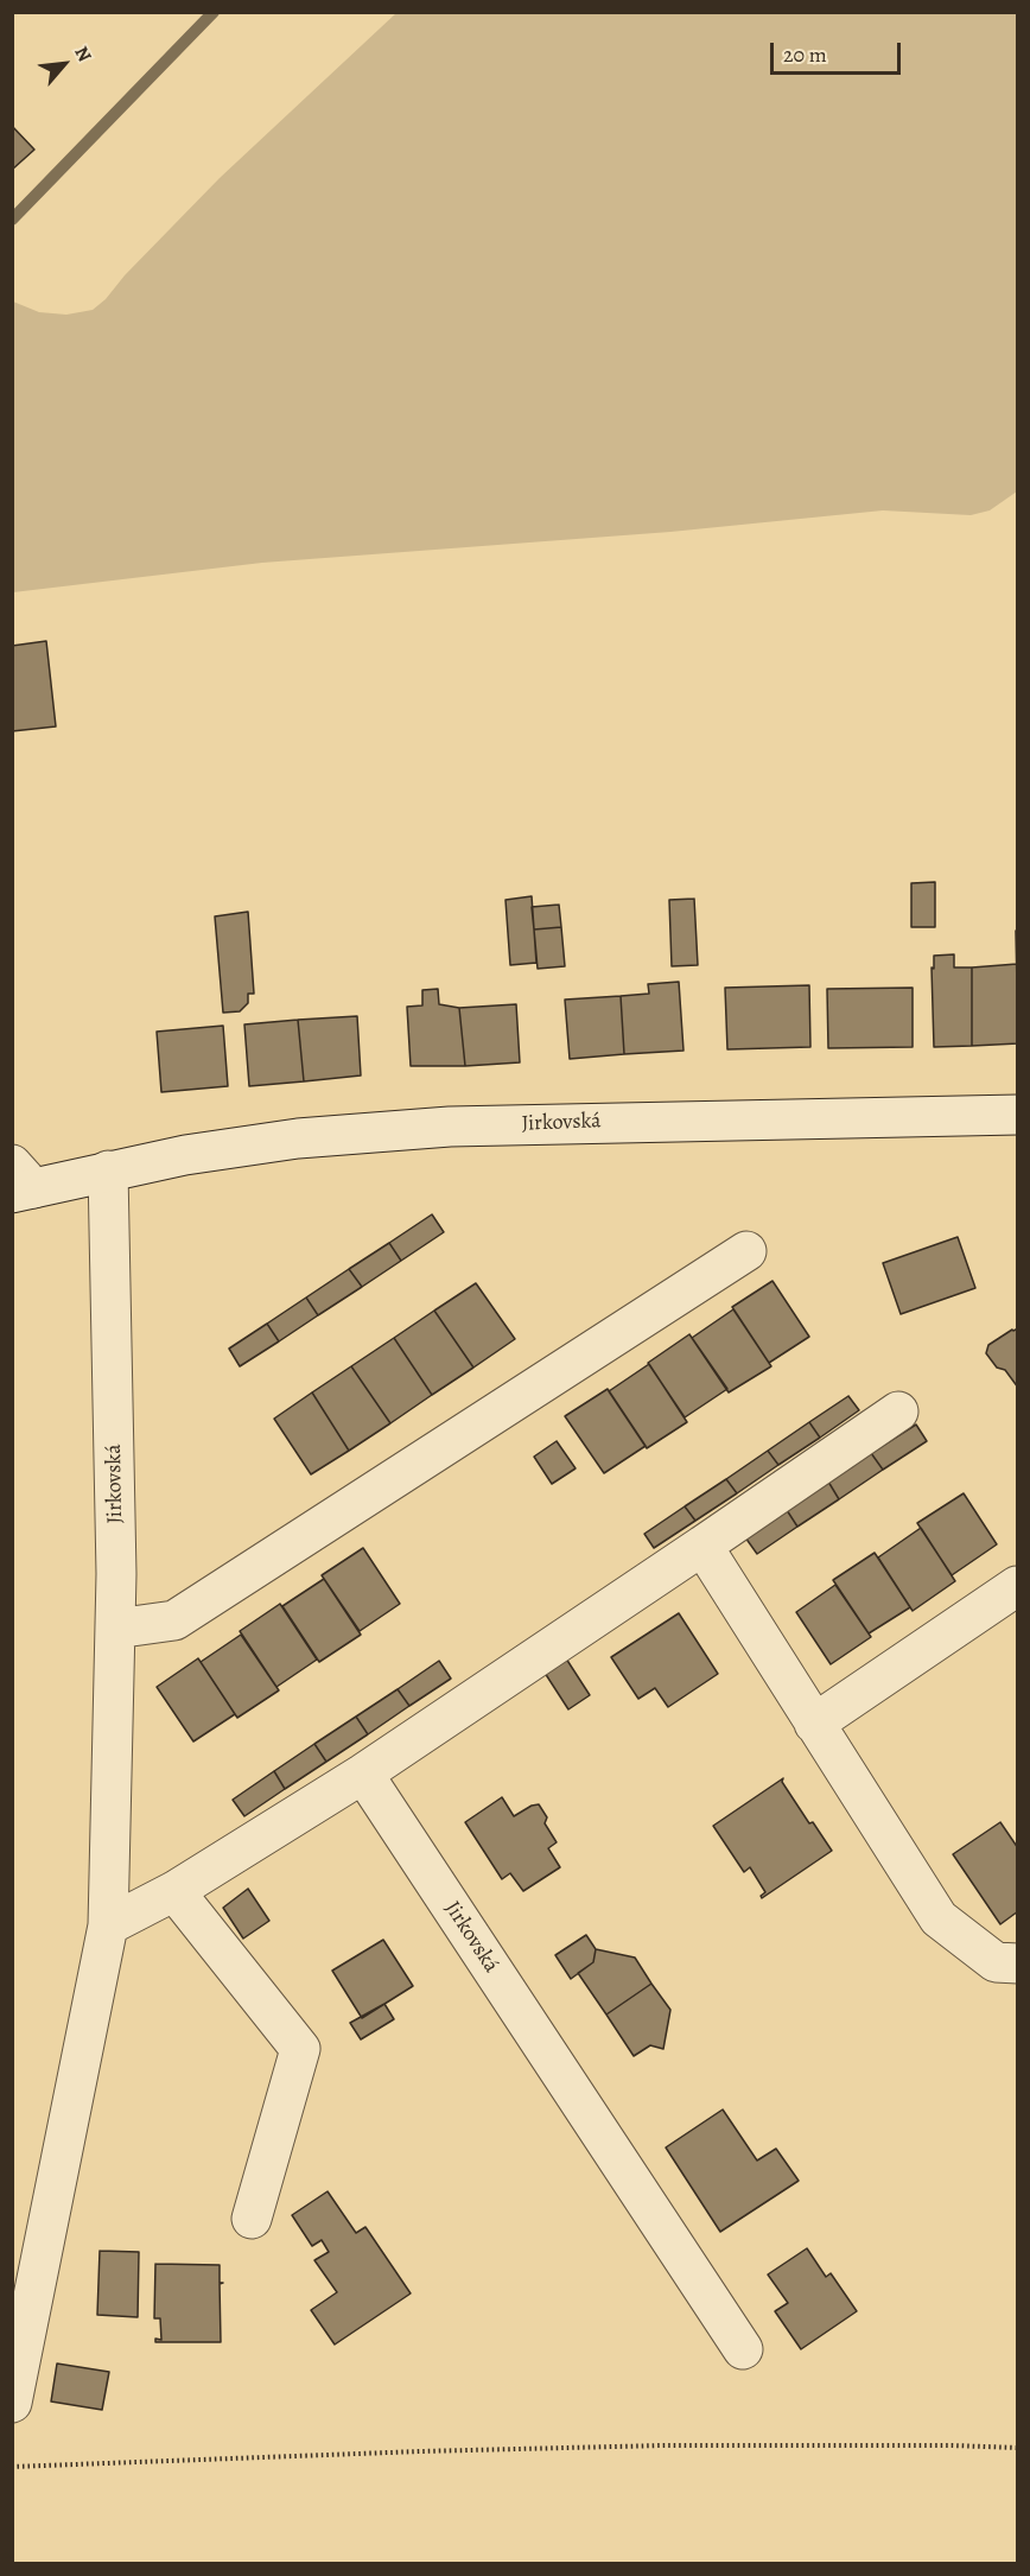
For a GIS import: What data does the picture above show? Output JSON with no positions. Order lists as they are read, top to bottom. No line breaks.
{"streets":{"street":["Jirkovská"]},"scale_bar":"20 m","north":"top right"}
